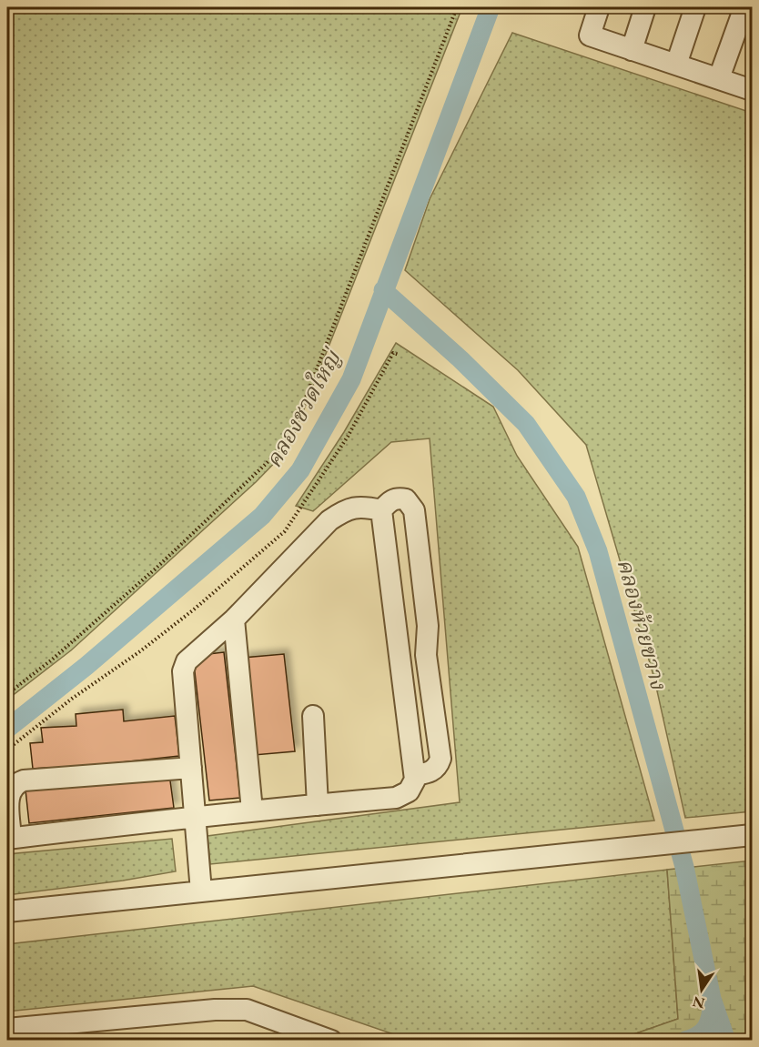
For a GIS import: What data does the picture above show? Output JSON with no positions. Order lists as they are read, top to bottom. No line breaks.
{"water":["คลองชวดใหญ่","คลองห้วยขวาง"],"north":"bottom"}
